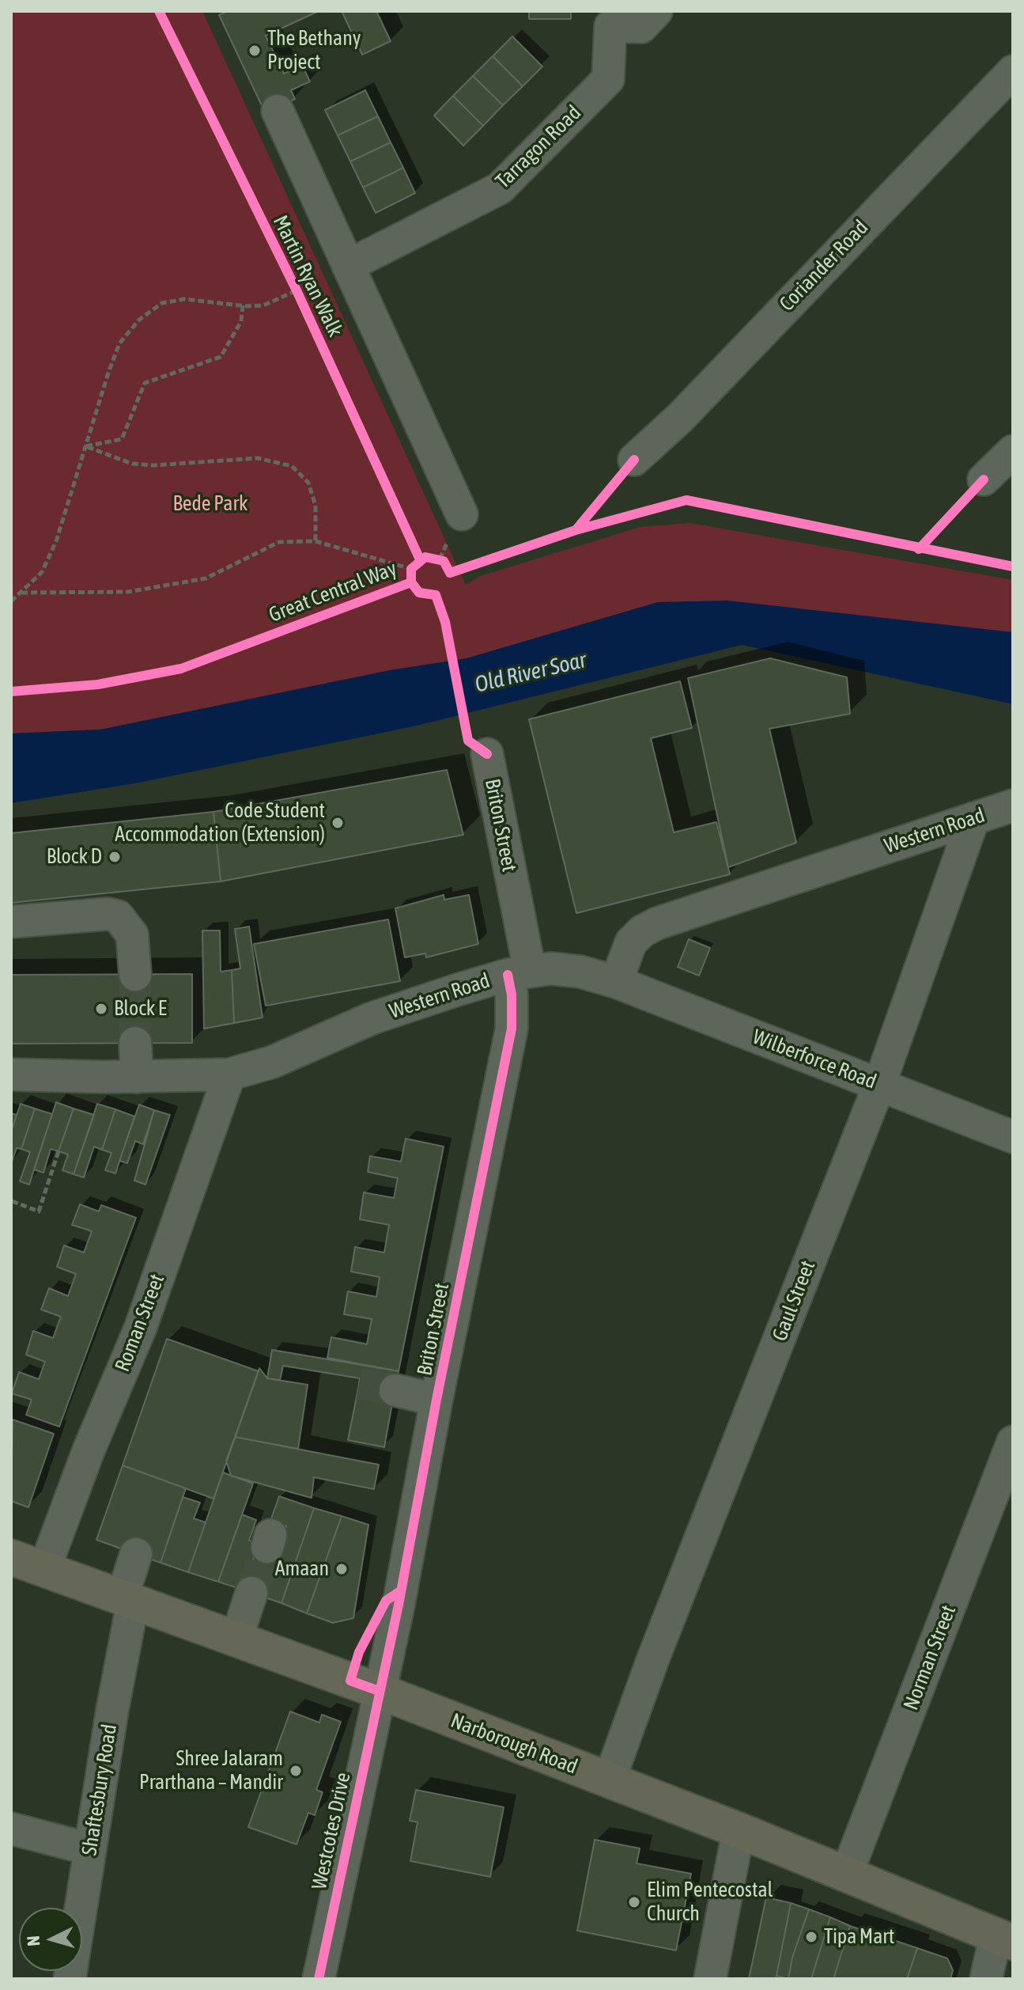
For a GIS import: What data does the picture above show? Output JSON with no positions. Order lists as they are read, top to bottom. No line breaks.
{"streets":{"main road":["Narborough Road"],"street":["Tarragon Road","Coriander Road","Briton Street","Western Road","Wilberforce Road","Gaul Street","Roman Street","Norman Street","Shaftesbury Road","Westcotes Drive"],"cycle path":["Martin Ryan Walk","Great Central Way"]},"crossings":[["Briton Street","Western Road"],["Briton Street","Narborough Road"],["Briton Street","Westcotes Drive"],["Western Road","Wilberforce Road"],["Western Road","Gaul Street"],["Western Road","Roman Street"],["Wilberforce Road","Gaul Street"],["Gaul Street","Narborough Road"],["Roman Street","Narborough Road"],["Norman Street","Narborough Road"],["Narborough Road","Shaftesbury Road"],["Narborough Road","Westcotes Drive"]],"water":["Old River Soar"],"parks":["Bede Park"],"places":["The Bethany Project","Code Student Accommodation (Extension)","Block D","Block E","Amaan","Shree Jalaram Prarthana – Mandir","Elim Pentecostal Church","Tipa Mart"],"north":"left"}
